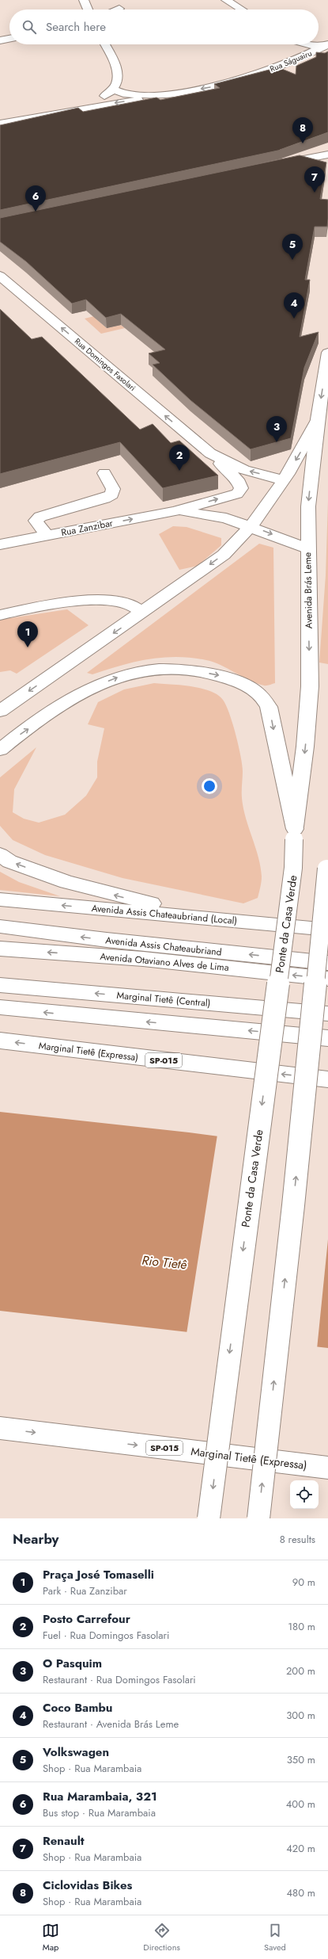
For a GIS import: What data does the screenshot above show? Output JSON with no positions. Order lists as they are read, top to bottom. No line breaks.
{"streets":{"main road":["Rua Ságuairu","Rua Domingos Fasolari","Rua Zanzibar","Avenida Brás Leme","Avenida Assis Chateaubriand (Local)","Ponte da Casa Verde","Avenida Assis Chateaubriand","Avenida Otaviano Alves de Lima","Marginal Tietê (Central)","Marginal Tietê (Expressa)","SP-015"]},"crossings":[["Rua Domingos Fasolari","Rua Zanzibar"],["Rua Zanzibar","Avenida Brás Leme"],["Avenida Brás Leme","Ponte da Casa Verde"]],"one_way":["Rua Domingos Fasolari","Avenida Brás Leme"],"water":["Rio Tietê"],"page":{"search":"Search here","pins":["8","7","6","5","4","3","2","1"],"heading":["Nearby","8 results"],"list":[{"mark":"1","name":"Praça José Tomaselli","note":"Park · Rua Zanzibar","value":"90 m"},{"mark":"2","name":"Posto Carrefour","note":"Fuel · Rua Domingos Fasolari","value":"180 m"},{"mark":"3","name":"O Pasquim","note":"Restaurant · Rua Domingos Fasolari","value":"200 m"},{"mark":"4","name":"Coco Bambu","note":"Restaurant · Avenida Brás Leme","value":"300 m"},{"mark":"5","name":"Volkswagen","note":"Shop · Rua Marambaia","value":"350 m"},{"mark":"6","name":"Rua Marambaia, 321","note":"Bus stop · Rua Marambaia","value":"400 m"},{"mark":"7","name":"Renault","note":"Shop · Rua Marambaia","value":"420 m"},{"mark":"8","name":"Ciclovidas Bikes","note":"Shop · Rua Marambaia","value":"480 m"}],"nav":["Map","Directions","Saved"]}}
